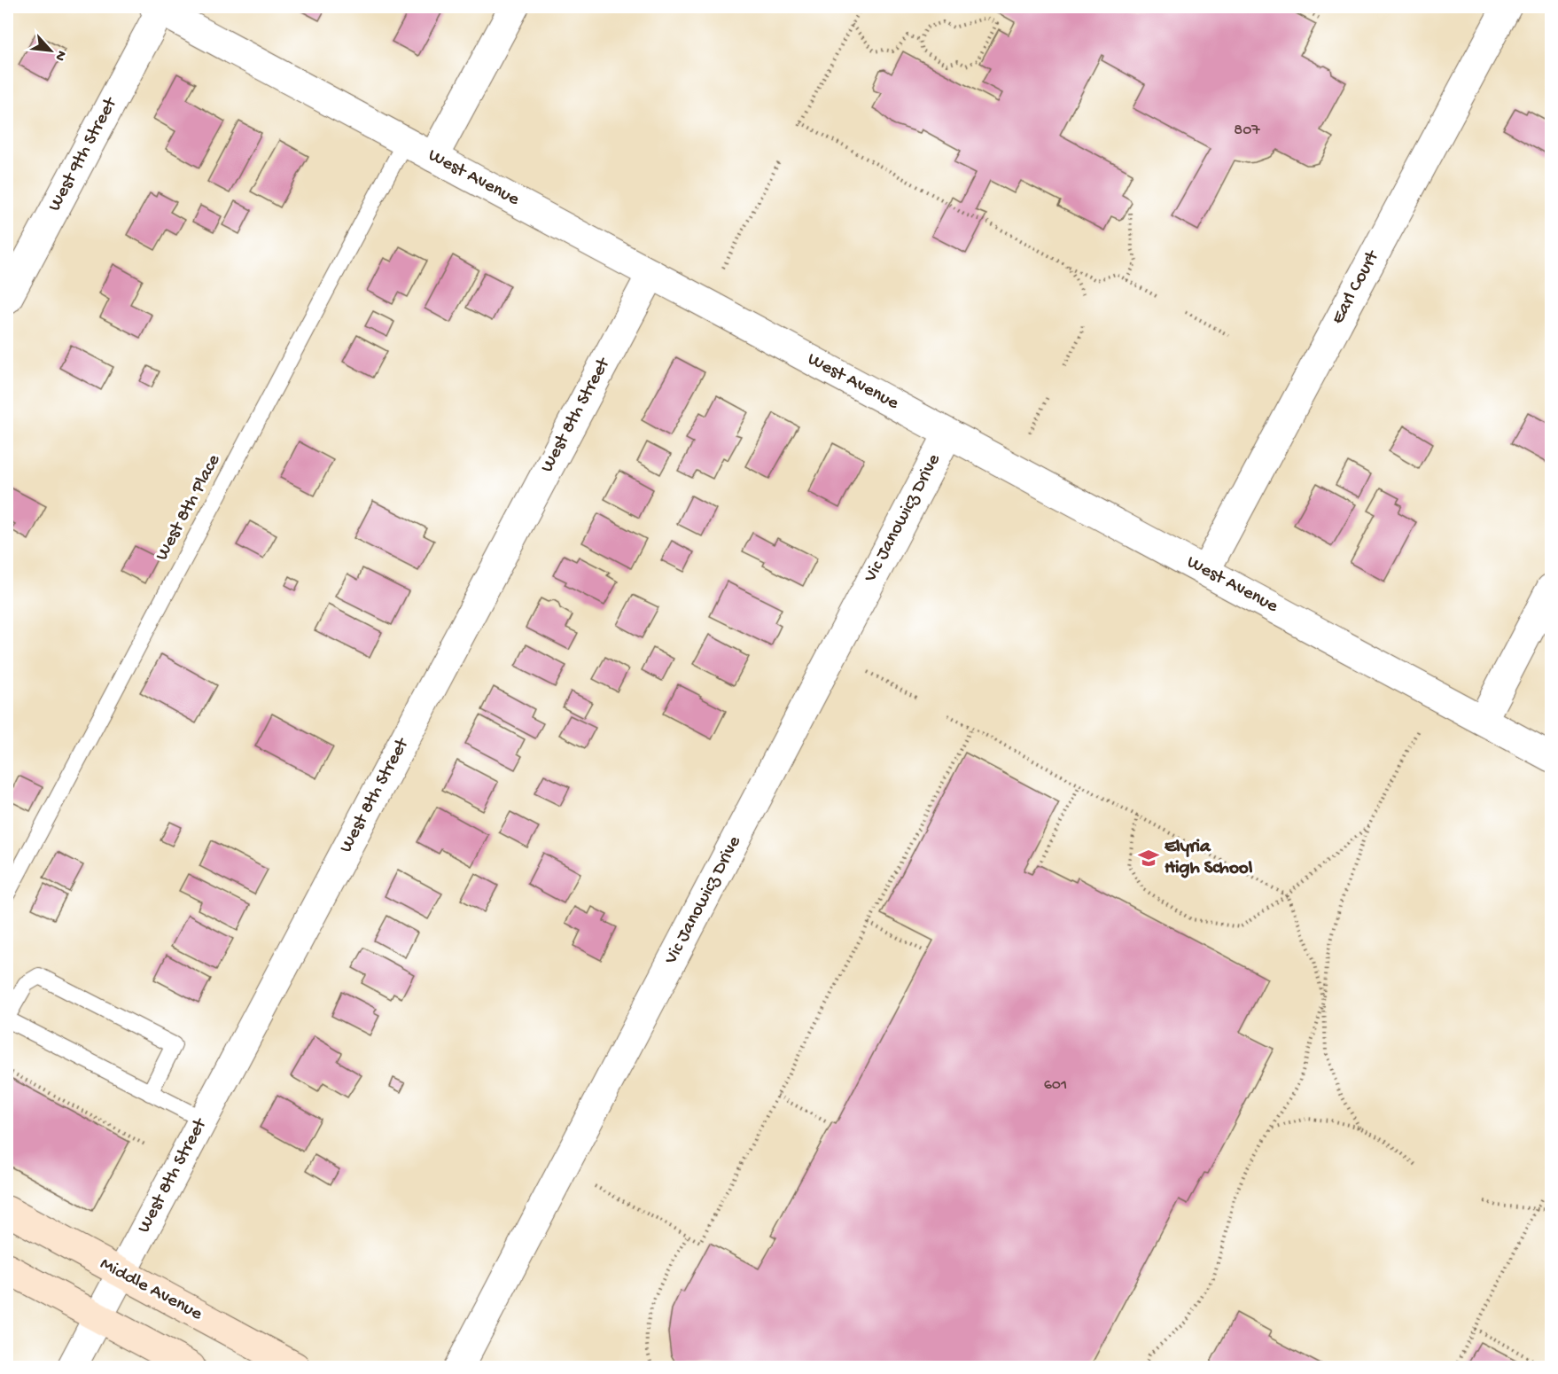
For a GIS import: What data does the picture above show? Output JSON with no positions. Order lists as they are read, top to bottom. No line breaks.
{"streets":{"main road":["Middle Avenue"],"street":["West 9th Street","West Avenue","Earl Court","West 8th Street","Vic Janowicz Drive"],"lane":["West 8th Place"]},"crossings":[["West 9th Street","West Avenue"],["West Avenue","Earl Court"],["West Avenue","West 8th Street"],["West Avenue","West 8th Place"],["West Avenue","Vic Janowicz Drive"],["West 8th Street","Middle Avenue"]],"places":{"school or university":["Elyria High School"]},"house_numbers":["807","601"],"north":"bottom right"}
